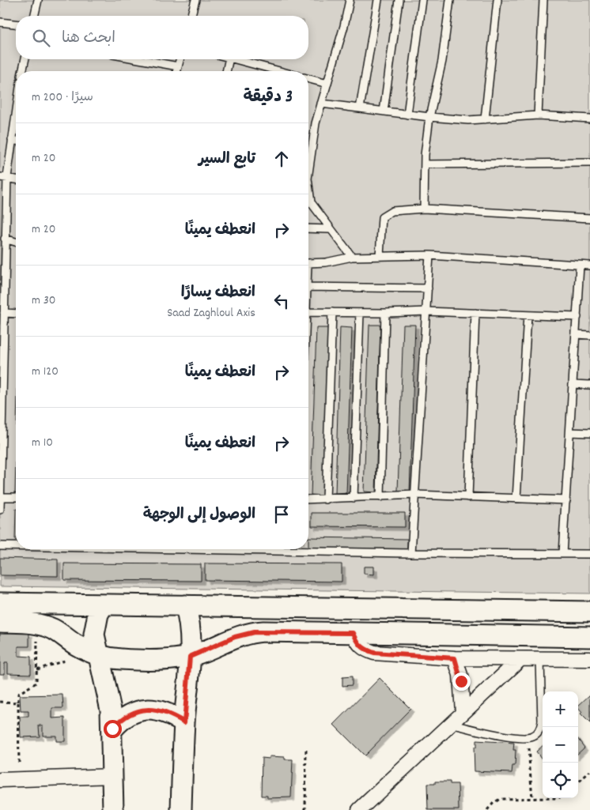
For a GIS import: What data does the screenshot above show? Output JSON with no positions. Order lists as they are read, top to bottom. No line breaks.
{"page":{"search":"ابحث هنا","heading":["3 دقيقة","سيرًا · 200 m"],"list":[["تابع السير","20 m"],["انعطف يمينًا","20 m"],["انعطف يسارًا","Saad Zaghloul Axis","30 m"],["انعطف يمينًا","120 m"],["انعطف يمينًا","10 m"],"الوصول إلى الوجهة"],"map_buttons":["+","−"]}}
